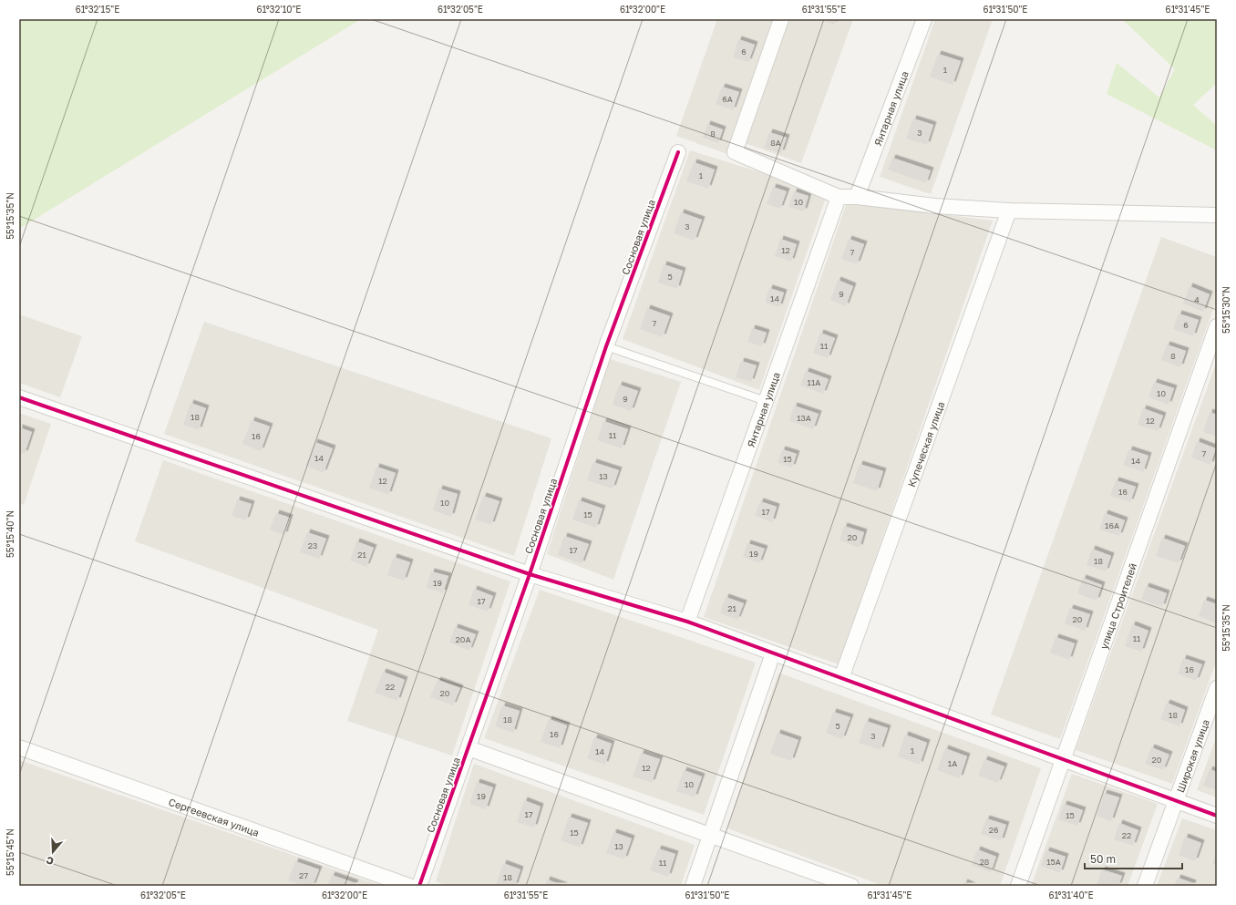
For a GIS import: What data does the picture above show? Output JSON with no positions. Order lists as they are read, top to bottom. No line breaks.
{"streets":{"street":["Янтарная улица","Сосновая улица","Купеческая улица","улица Строителей","Широкая улица","Сергеевская улица"]},"house_numbers":["6","1","6А","3","8","8А","1","10","3","12","7","5","9","14","4","7","6","11","8","11А","10","9","18","13А","12","11","16","7","14","15","14","13","12","16","10","17","15","16А","20","23","17","19","21","18","19","17","21","20","11","20А","16","22","20","18","18","5","16","3","1","14","20","1А","12","10","19","17","15","26","15","22","13","28","15А","11","27","18"],"scale_bar":"50 m","north":"bottom","coordinates":["61°32'15\"E","61°32'10\"E","61°32'05\"E","61°32'00\"E","61°31'55\"E","61°31'50\"E","61°31'45\"E","55°15'35\"N","55°15'30\"N","55°15'40\"N","55°15'45\"N","61°31'40\"E"]}
